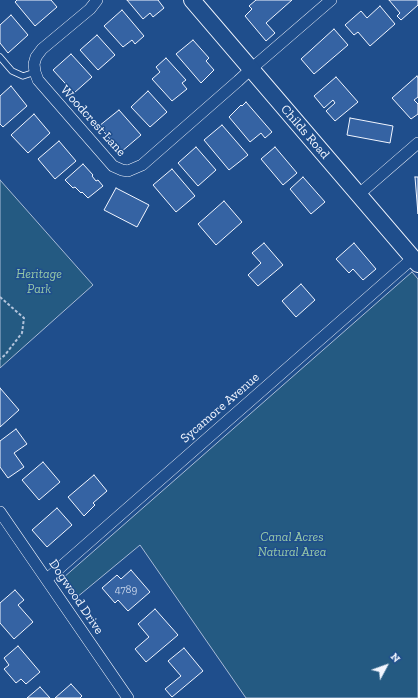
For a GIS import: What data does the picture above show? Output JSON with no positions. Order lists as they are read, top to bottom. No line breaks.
{"streets":{"street":["Woodcrest Lane","Childs Road","Sycamore Avenue","Dogwood Drive"]},"crossings":[["Woodcrest Lane","Childs Road"],["Childs Road","Sycamore Avenue"],["Sycamore Avenue","Dogwood Drive"]],"parks":["Heritage Park","Canal Acres Natural Area"],"house_numbers":["4789"],"north":"top right"}
